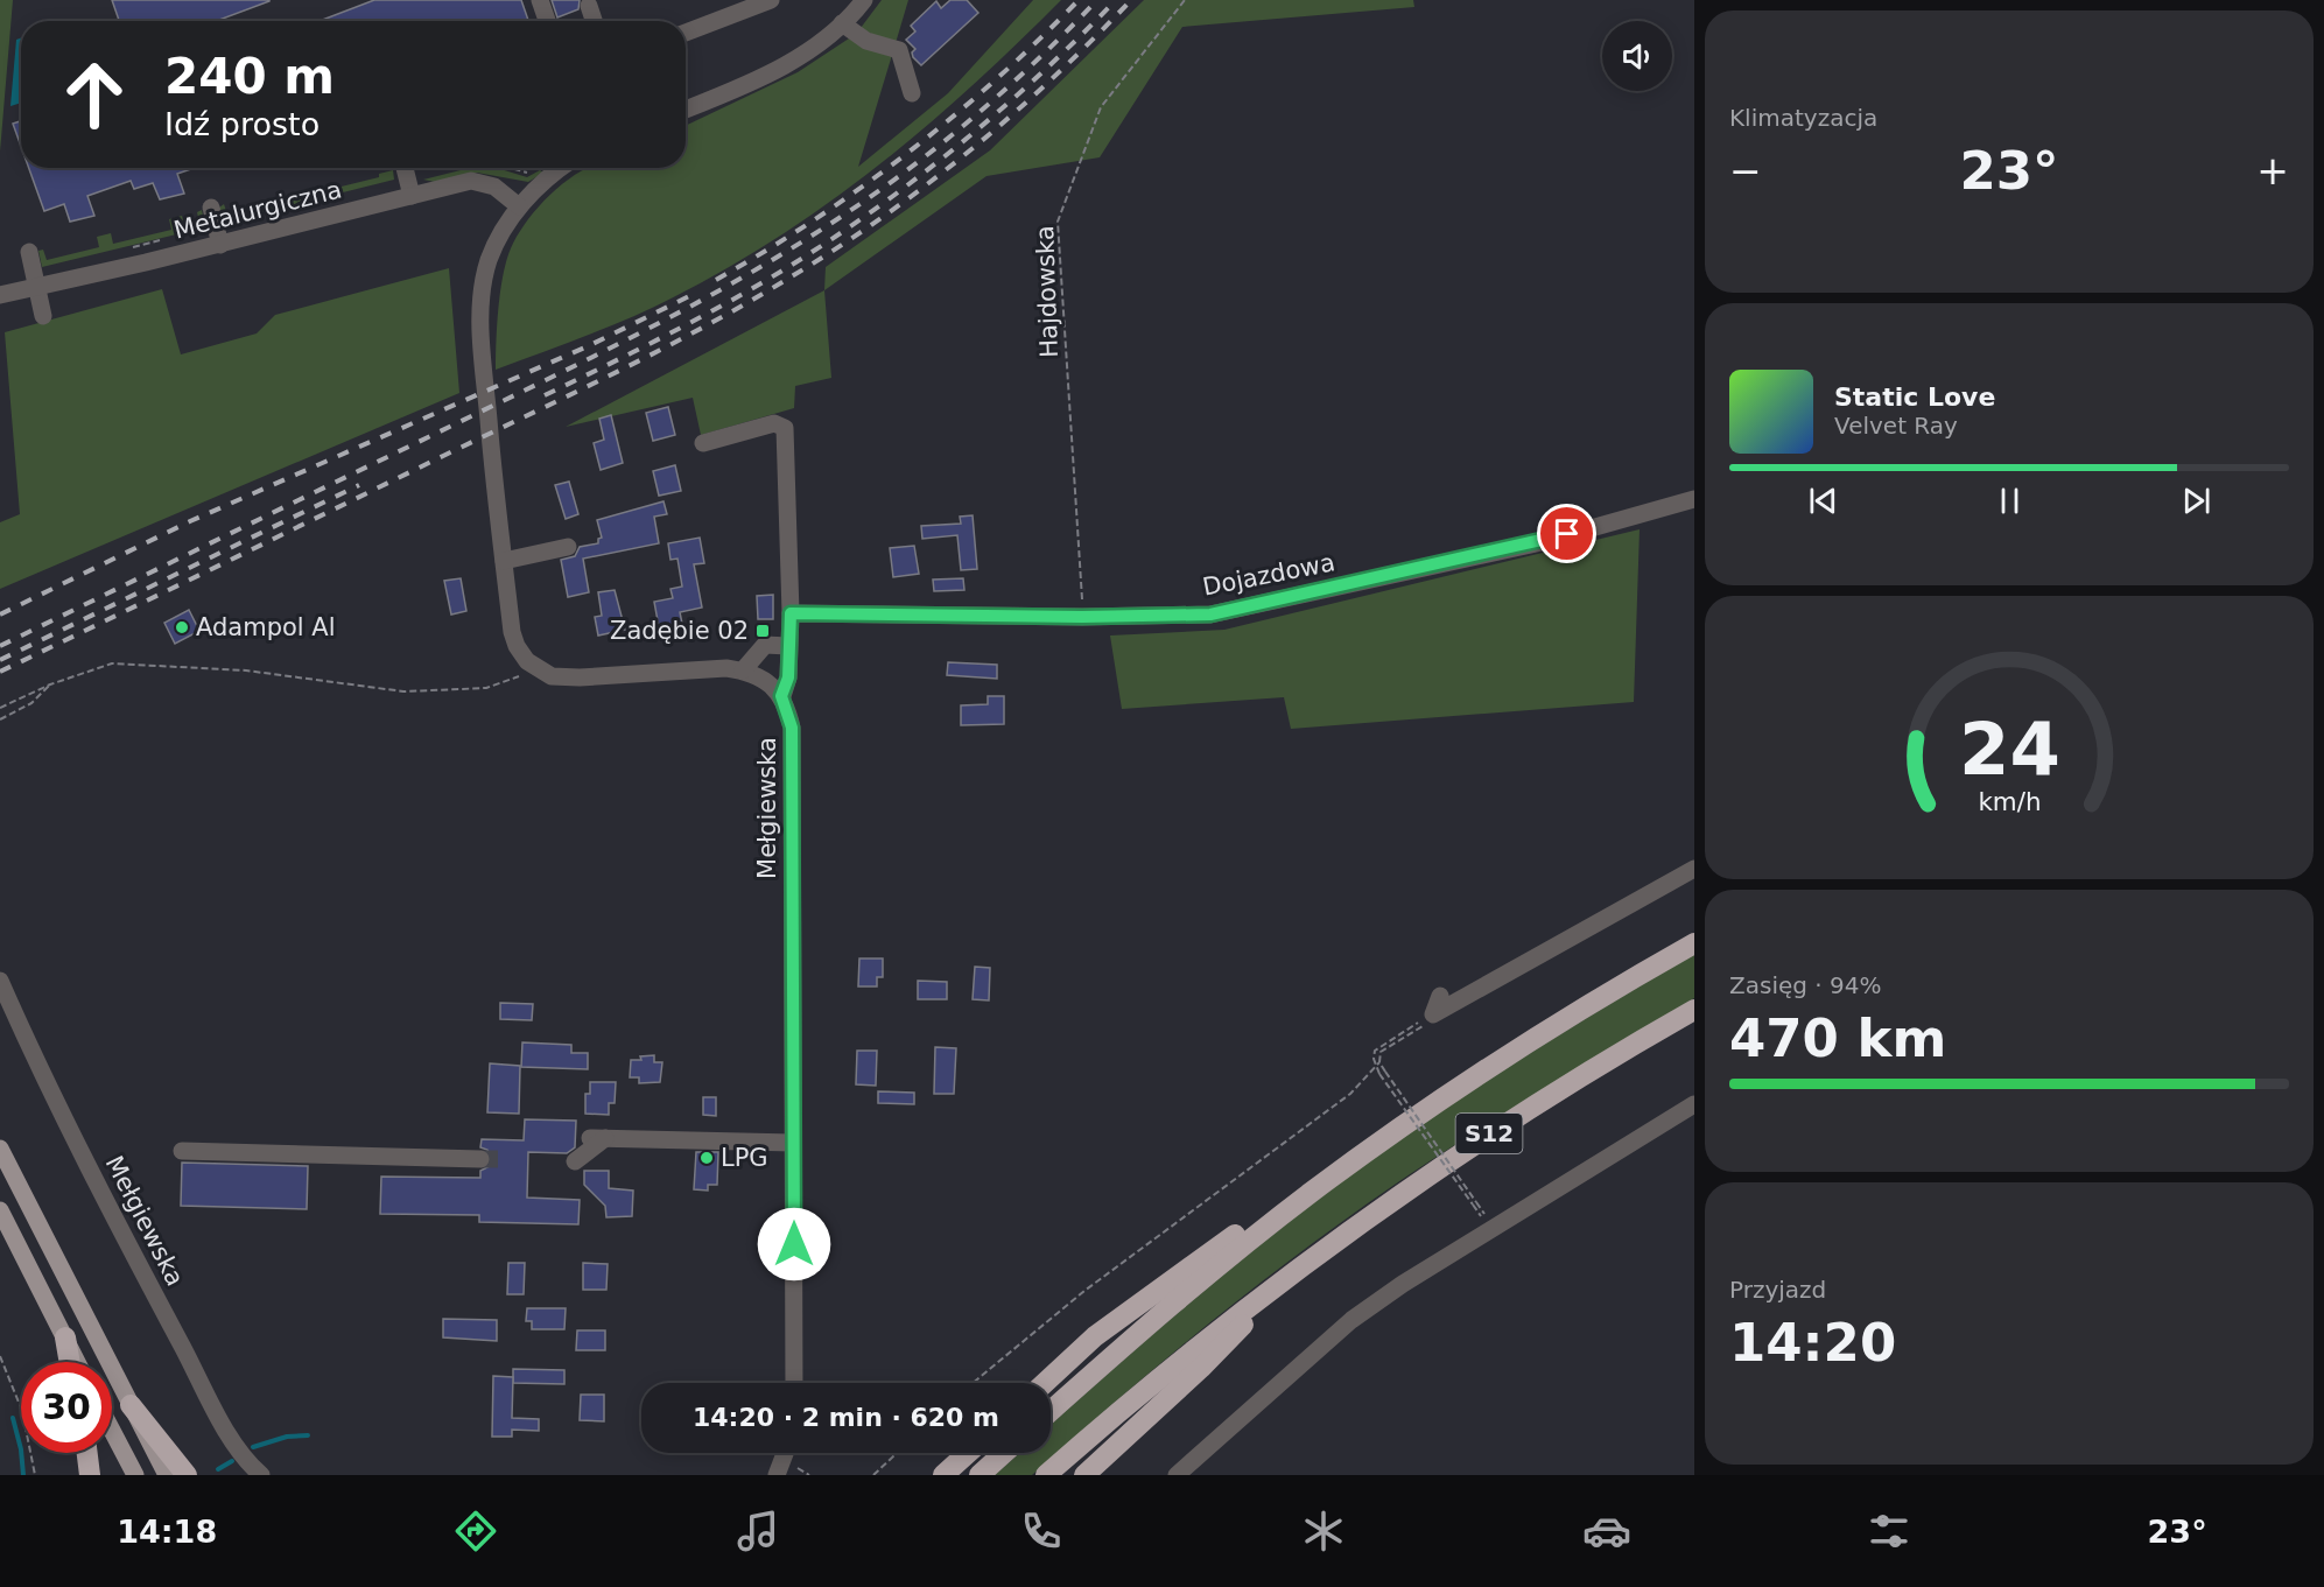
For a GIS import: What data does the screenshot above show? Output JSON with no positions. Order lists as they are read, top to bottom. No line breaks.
{"streets":{"highway":["S12"],"street":["Metalurgiczna","Dojazdowa","Mełgiewska"],"path":["Hajdowska"]},"crossings":[["Hajdowska","Dojazdowa"]],"places":{"other":["Adampol Al","LPG"],"transit":["Zadębie 02"]},"page":{"tile":["Klimatyzacja",["Zasięg · 94%","470 km"],["Przyjazd","14:20"]],"turn":["240 m","Idź prosto"],"heat":["−","23°","+"],"song":["Static Love","Velvet Ray"],"limit":"30","trip":"14:20 · 2 min · 620 m","tabs":["14:18","23°"],"gauge":["24","km/h"]}}
